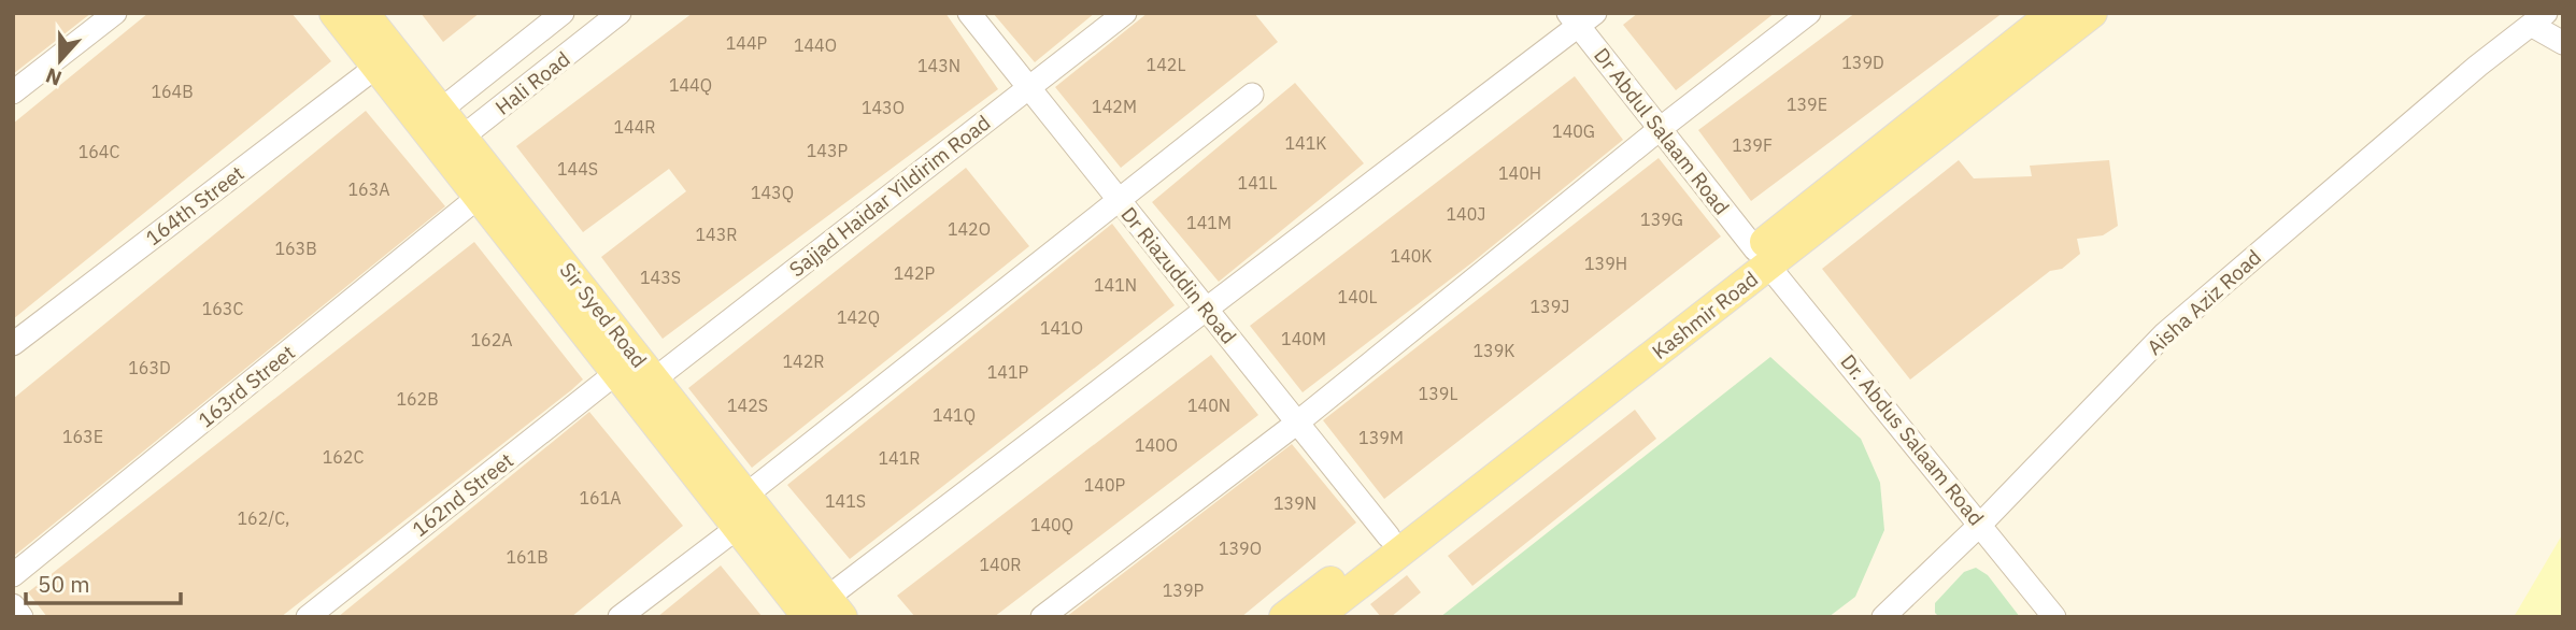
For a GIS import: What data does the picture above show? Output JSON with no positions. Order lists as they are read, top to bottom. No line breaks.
{"streets":{"main road":["Sir Syed Road","Kashmir Road"],"street":["Hali Road","Dr Abdul Salaam Road","Sajjad Haidar Yildirim Road","164th Street","Dr Riazuddin Road","Aisha Aziz Road","163rd Street","Dr. Abdus Salaam Road","162nd Street"]},"crossings":[["Hali Road","Sir Syed Road"],["Dr Abdul Salaam Road","Kashmir Road"],["Dr Abdul Salaam Road","Dr. Abdus Salaam Road"],["Sajjad Haidar Yildirim Road","Dr Riazuddin Road"],["Sajjad Haidar Yildirim Road","Sir Syed Road"],["164th Street","Sir Syed Road"],["Dr Riazuddin Road","Kashmir Road"],["Aisha Aziz Road","Dr. Abdus Salaam Road"],["Sir Syed Road","163rd Street"],["Sir Syed Road","162nd Street"],["Kashmir Road","Dr. Abdus Salaam Road"]],"house_numbers":["144P","144O","139D","142L","143N","144Q","164B","139E","142M","143O","144R","140G","141K","139F","143P","164C","144S","140H","141L","163A","143Q","140J","139G","141M","142O","143R","163B","140K","139H","142P","143S","141N","140L","139J","163C","142Q","141O","140M","162A","139K","142R","163D","141P","139L","162B","142S","140N","141Q","163E","139M","140O","162C","141R","140P","161A","141S","139N","162/C,","140Q","139O","161B","140R","139P"],"scale_bar":"50 m","north":"bottom"}
